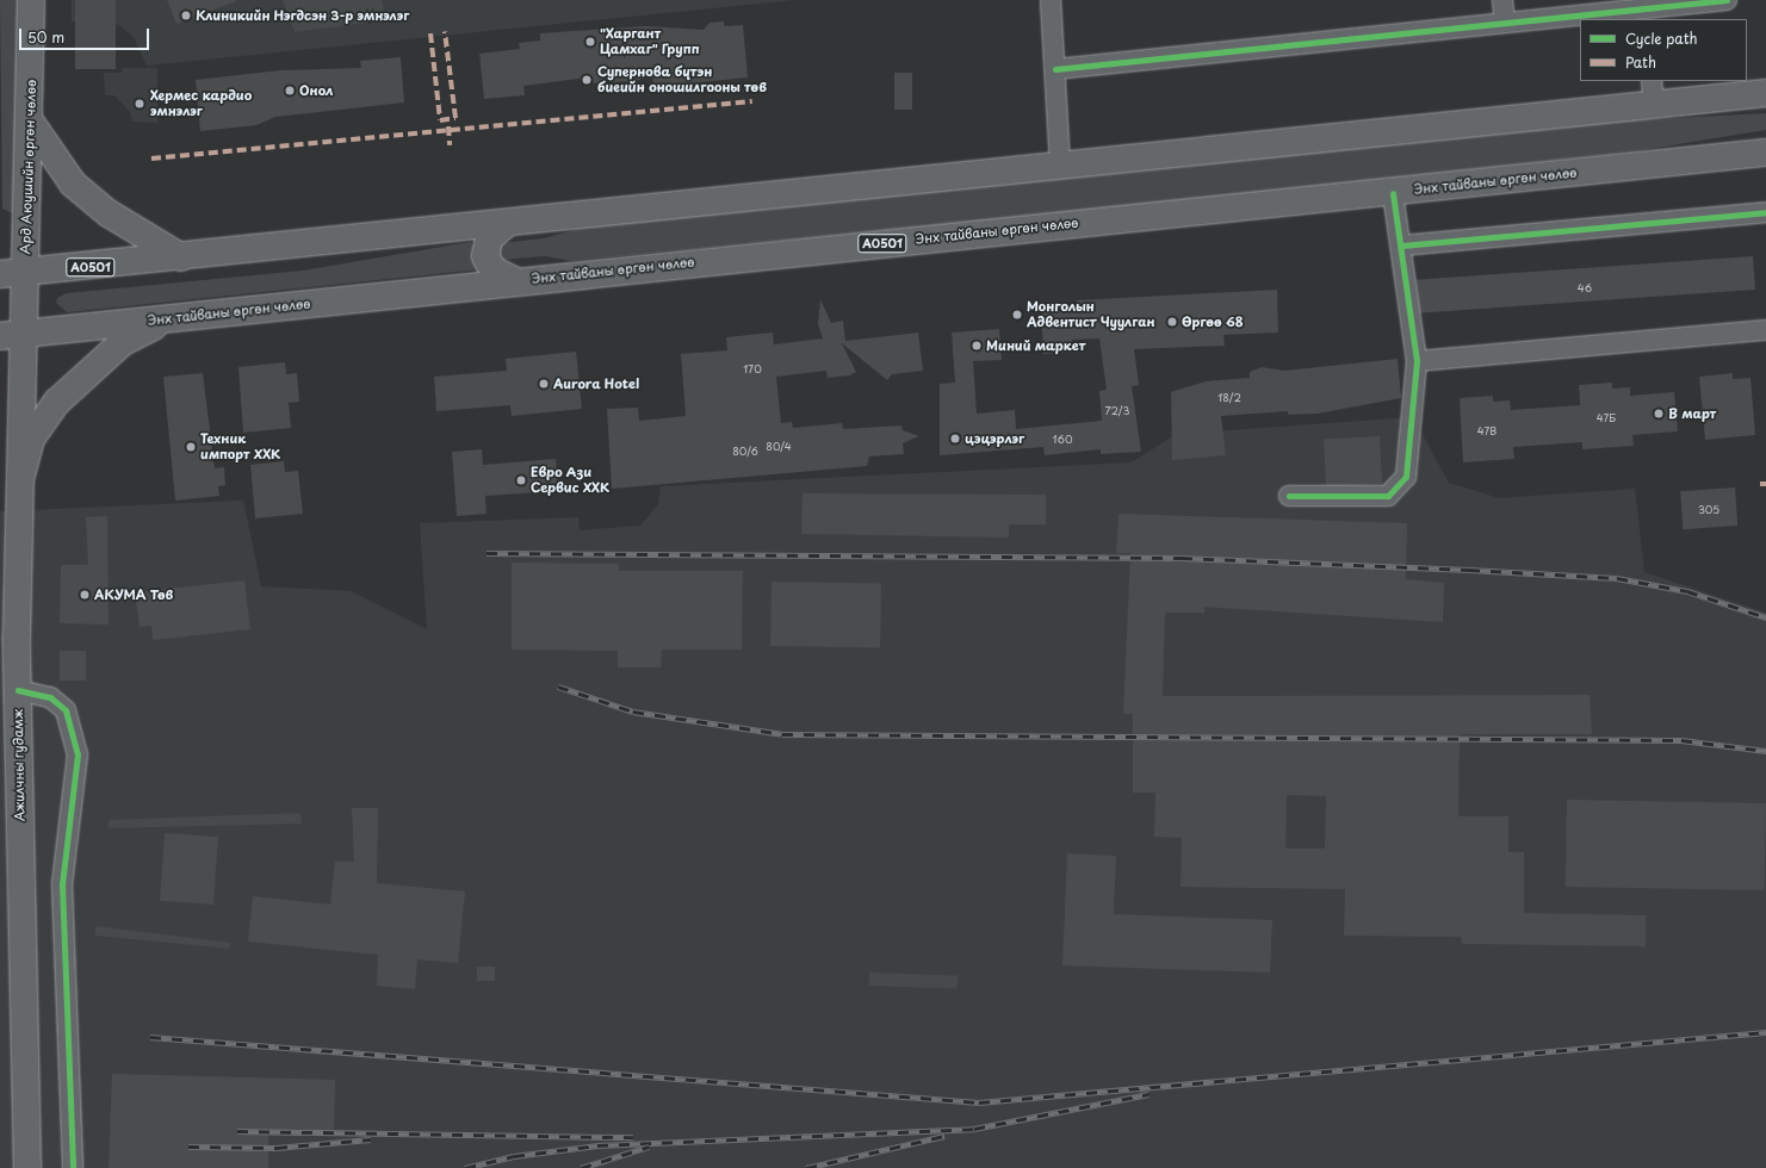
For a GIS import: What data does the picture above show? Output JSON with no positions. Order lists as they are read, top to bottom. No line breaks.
{"streets":{"main road":["Ард Аюушийн өргөн чөлөө","Энх тайваны өргөн чөлөө","A0501","Ажилчны гудамж"]},"crossings":[["Ард Аюушийн өргөн чөлөө","Энх тайваны өргөн чөлөө"],["Ард Аюушийн өргөн чөлөө","A0501"],["Ард Аюушийн өргөн чөлөө","Ажилчны гудамж"],["Энх тайваны өргөн чөлөө","Ажилчны гудамж"]],"places":["Клиникийн Нэгдсэн 3-р эмнэлэг","\"Харгант Цамхаг\" Групп","Супернова бүтэн биеийн оношилгооны төв","Онол","Хермес кардио эмнэлэг","Монголын Адвентист Чуулган","Өргөө 68","Миний маркет","Aurora Hotel","В март","цэцэрлэг","Техник импорт ХХК","Евро Ази Сервис ХХК","АКУМА Төв"],"house_numbers":["46","170","18/2","72/3","47Б","47В","160","80/4","80/6","305"],"legend":["Cycle path","Path"],"scale_bar":"50 m"}
